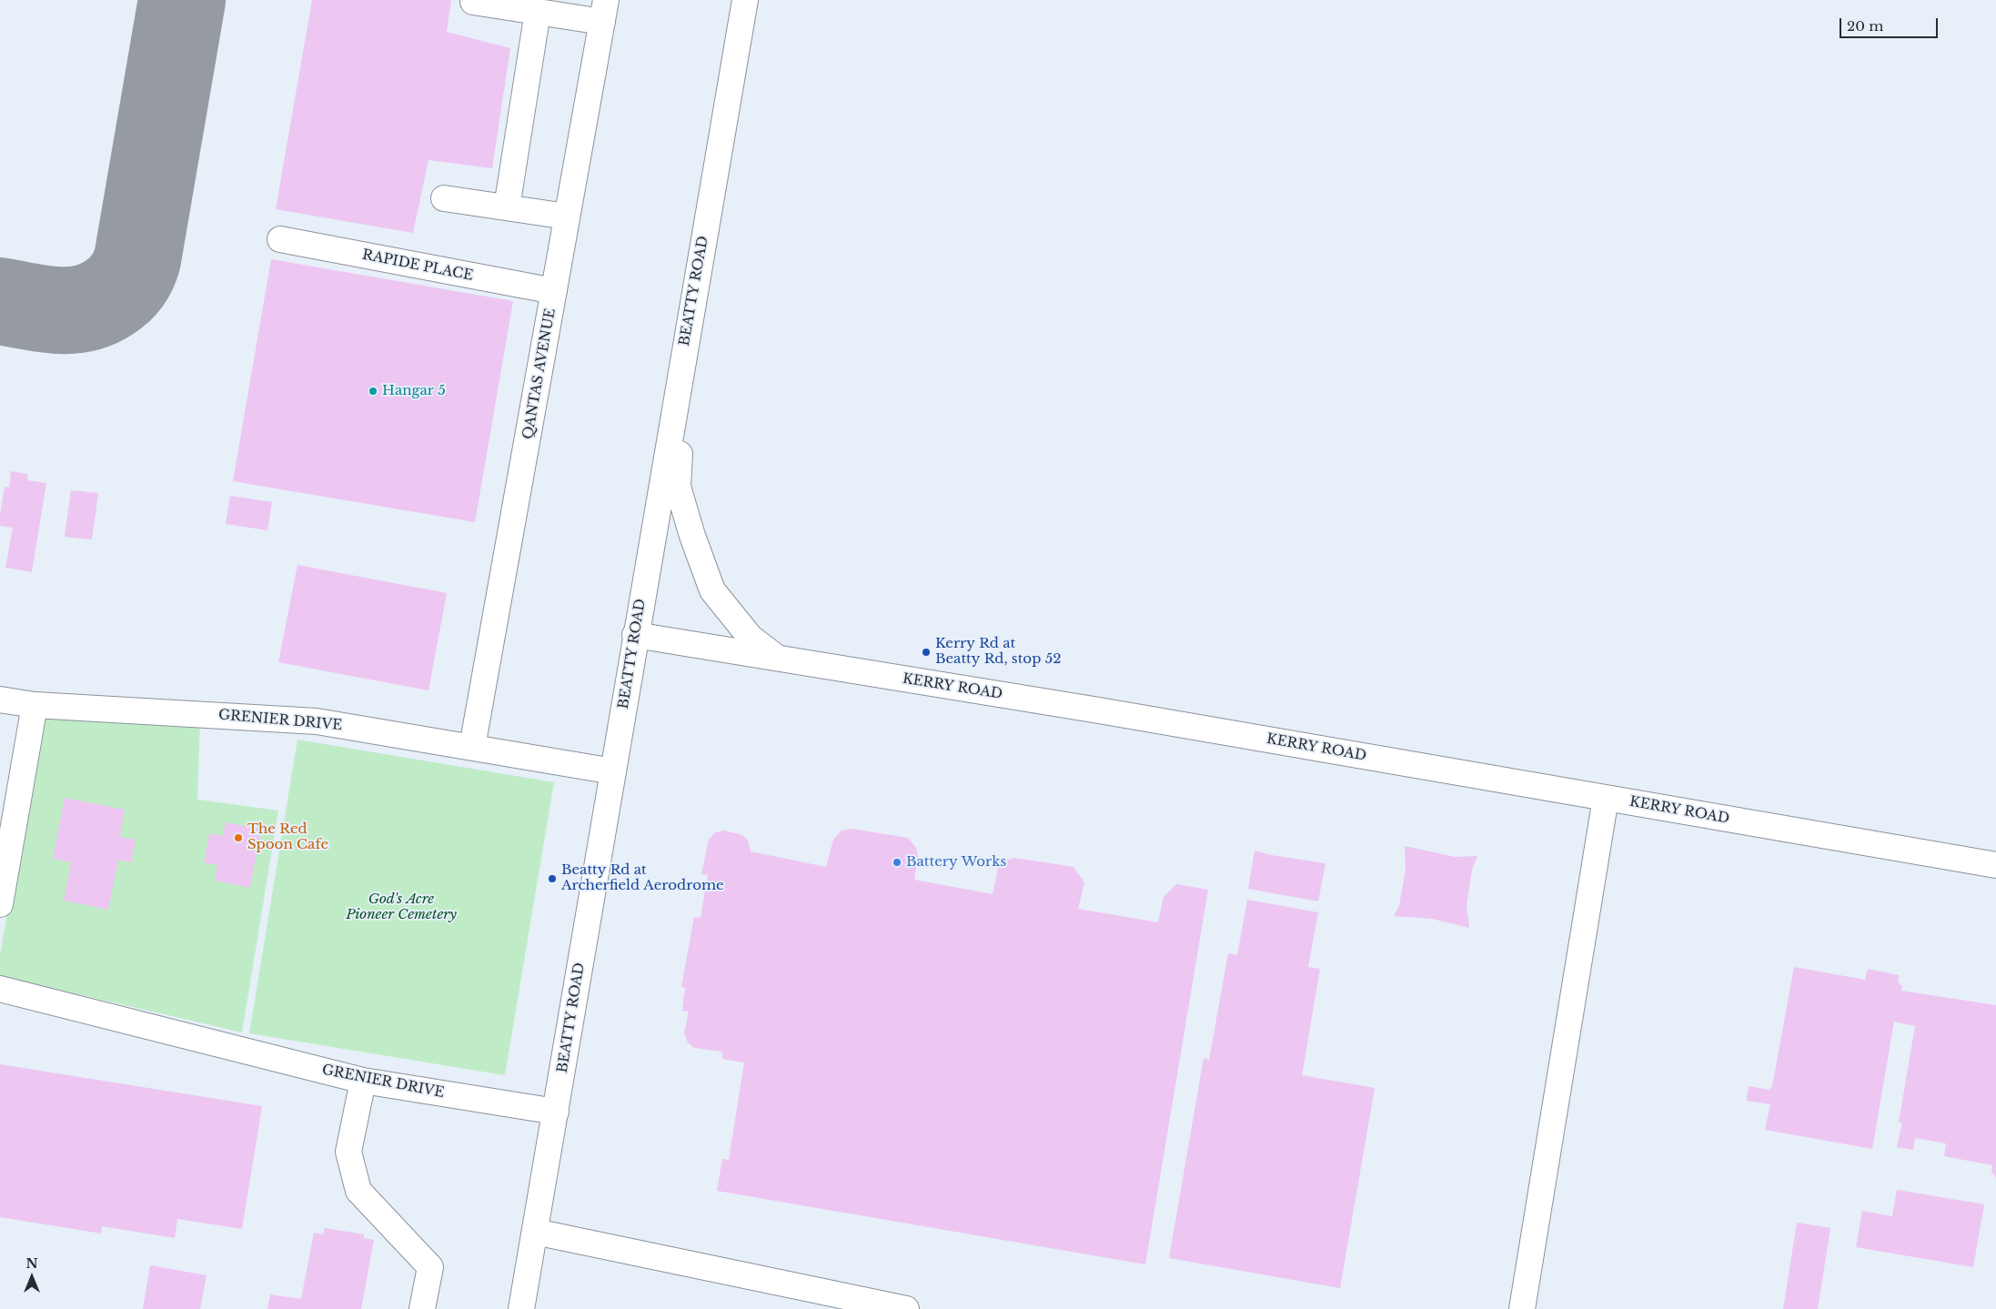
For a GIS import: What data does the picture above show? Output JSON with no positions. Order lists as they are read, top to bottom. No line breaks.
{"streets":{"main road":["RAPIDE PLACE","BEATTY ROAD","QANTAS AVENUE","KERRY ROAD","GRENIER DRIVE"]},"crossings":[["RAPIDE PLACE","QANTAS AVENUE"],["BEATTY ROAD","KERRY ROAD"],["BEATTY ROAD","GRENIER DRIVE"],["QANTAS AVENUE","GRENIER DRIVE"]],"parks":["God's Acre Pioneer Cemetery"],"places":["Hangar 5","Kerry Rd at Beatty Rd, stop 52","The Red Spoon Cafe","Battery Works","Beatty Rd at Archerfield Aerodrome"],"scale_bar":"20 m","north":"top"}
